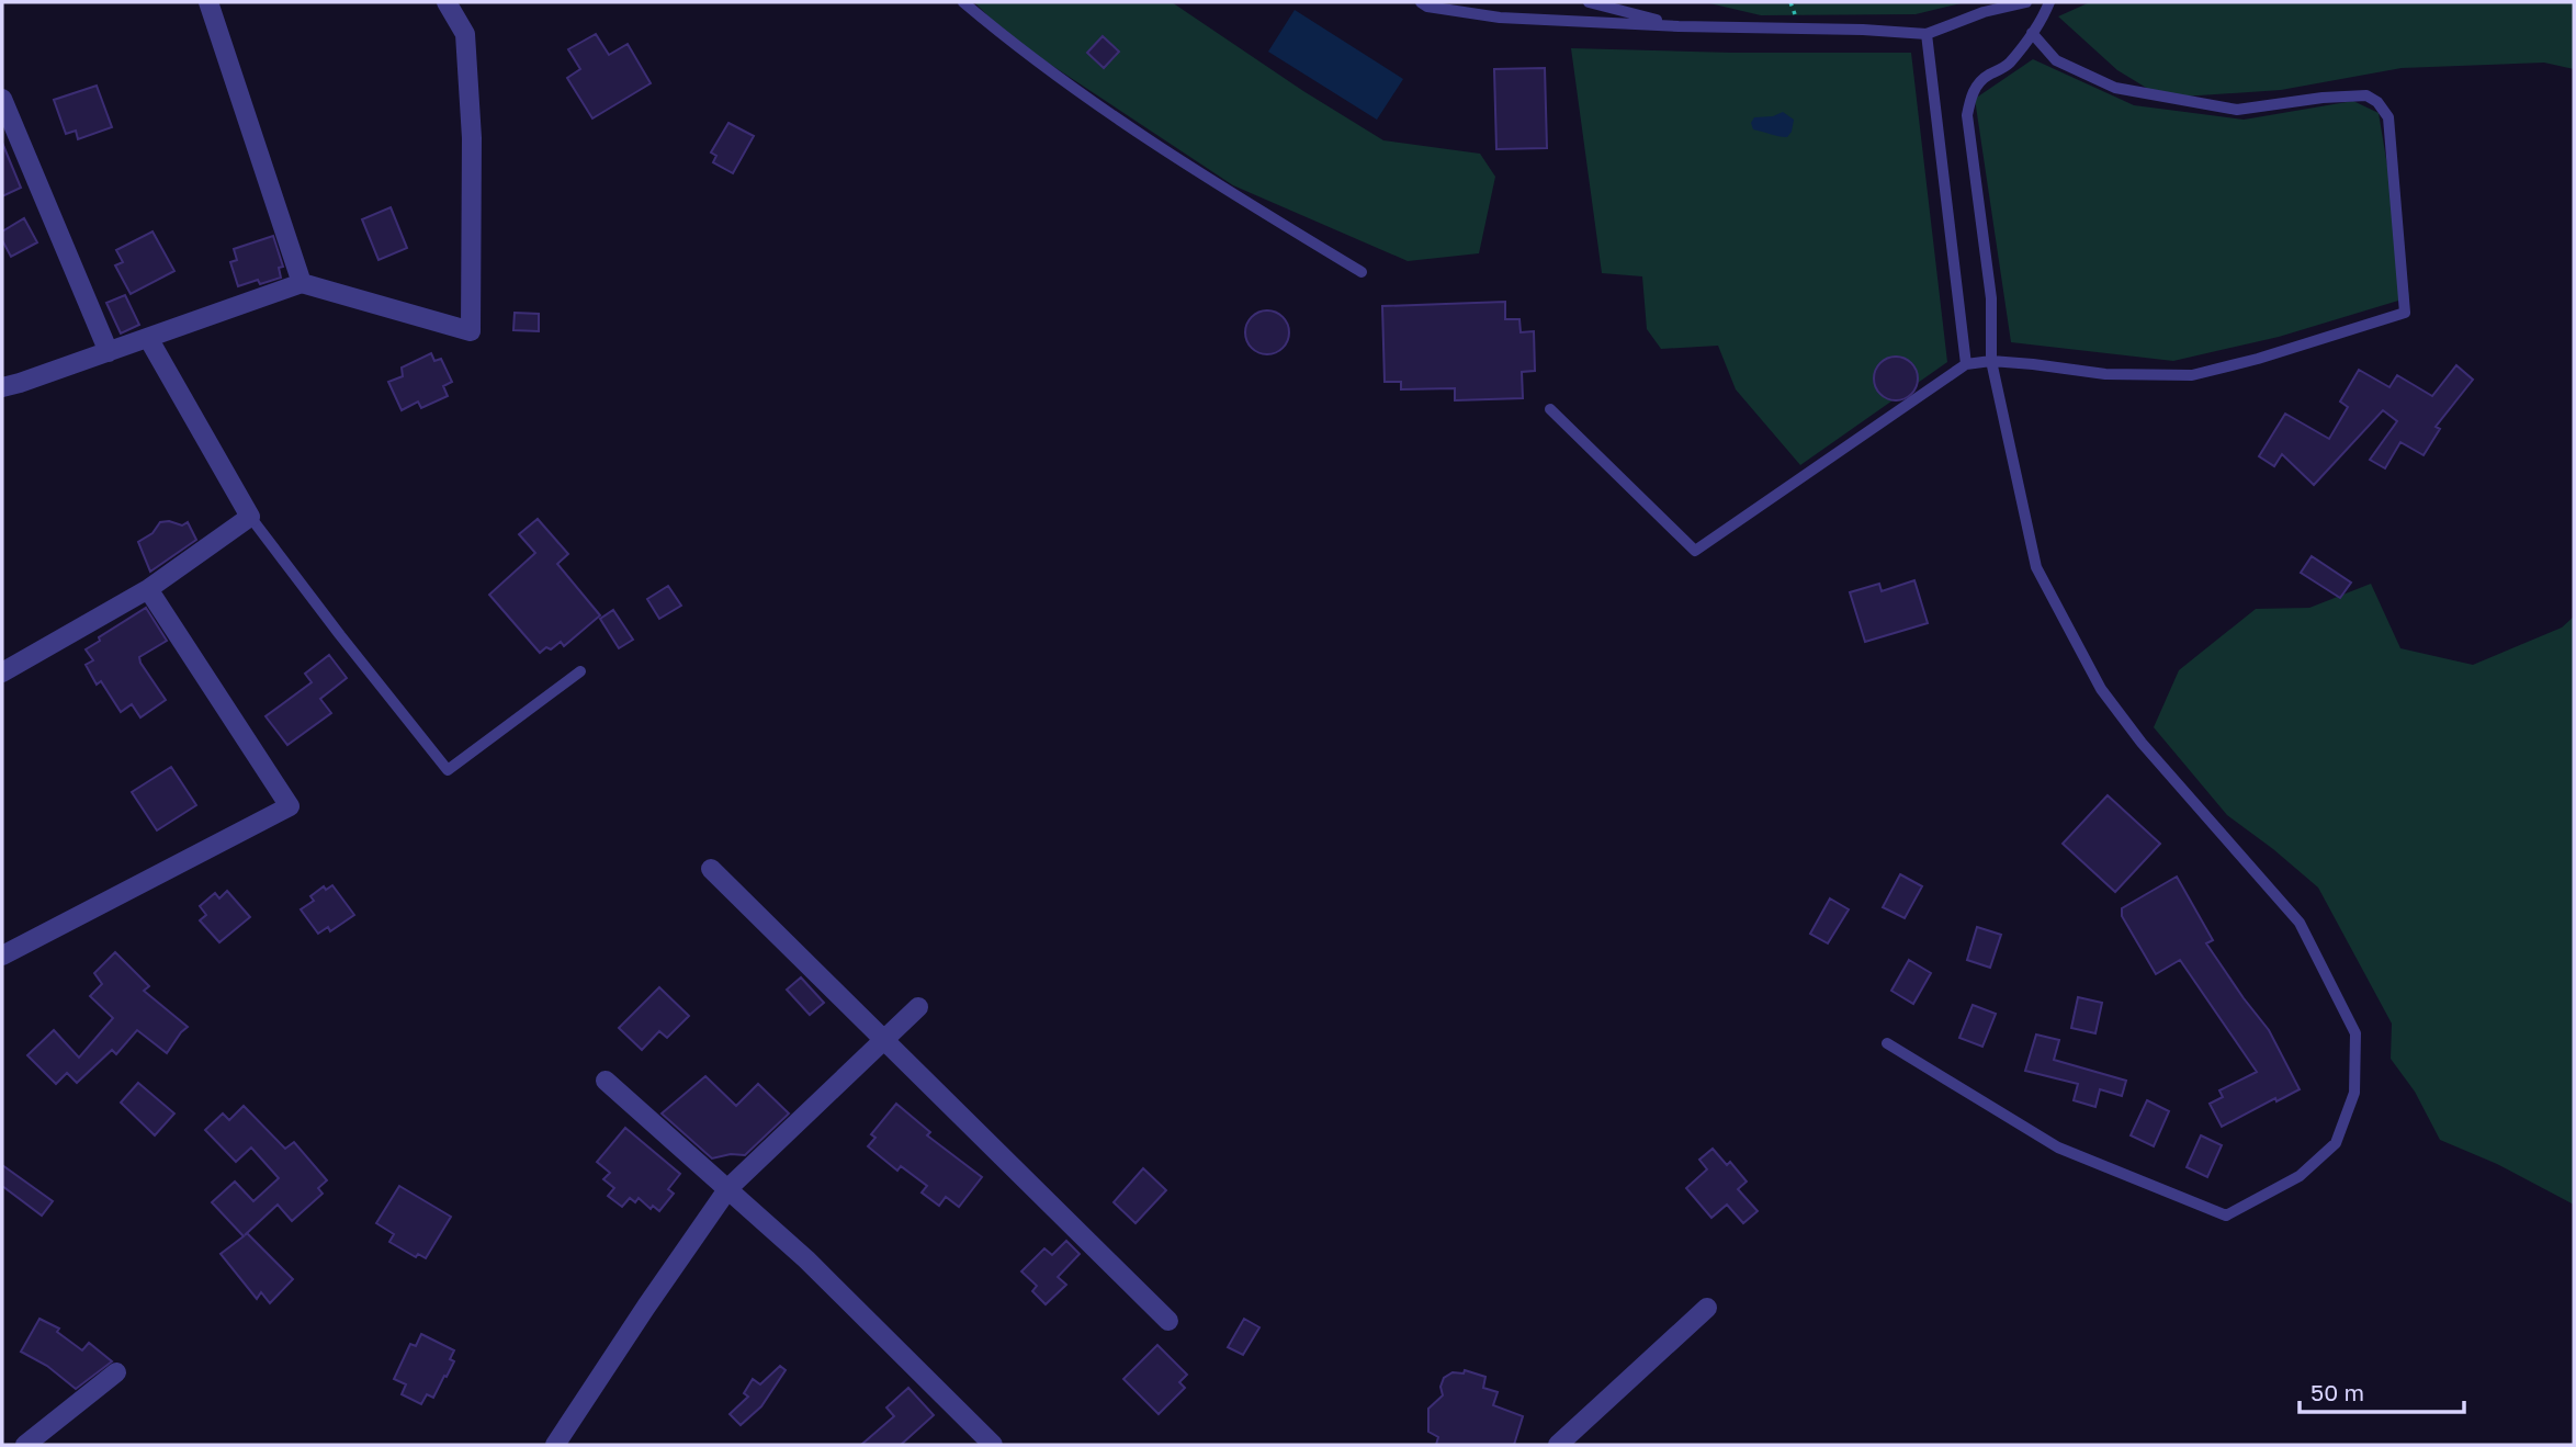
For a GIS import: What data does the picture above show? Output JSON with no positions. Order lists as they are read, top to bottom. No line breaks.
{"scale_bar":"50 m"}
